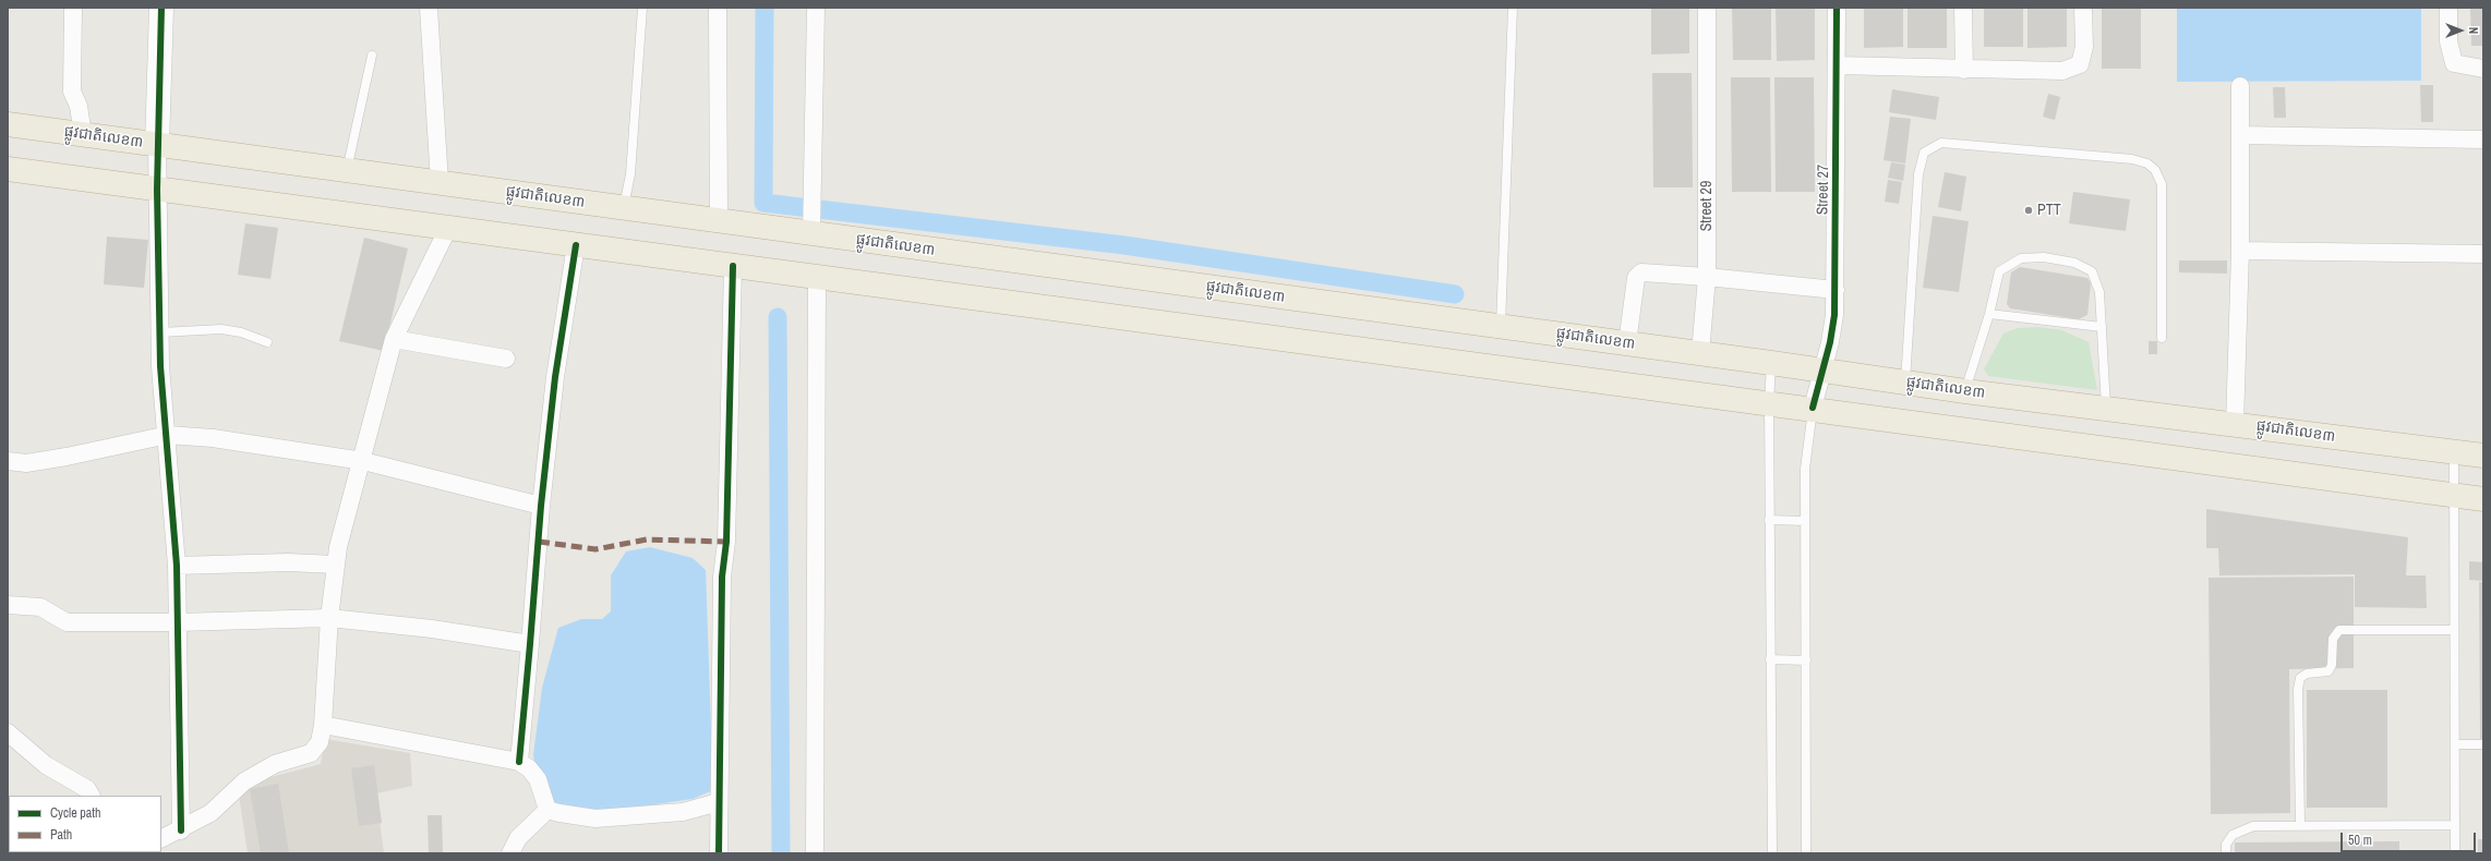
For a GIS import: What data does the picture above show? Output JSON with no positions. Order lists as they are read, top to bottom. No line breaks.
{"streets":{"highway":["ផ្លូវជាតិលេខ៣"],"street":["Street 27","Street 29"]},"crossings":[["ផ្លូវជាតិលេខ៣","Street 27"],["ផ្លូវជាតិលេខ៣","Street 29"]],"places":["PTT"],"legend":["Cycle path","Path"],"scale_bar":"50 m","north":"right"}
